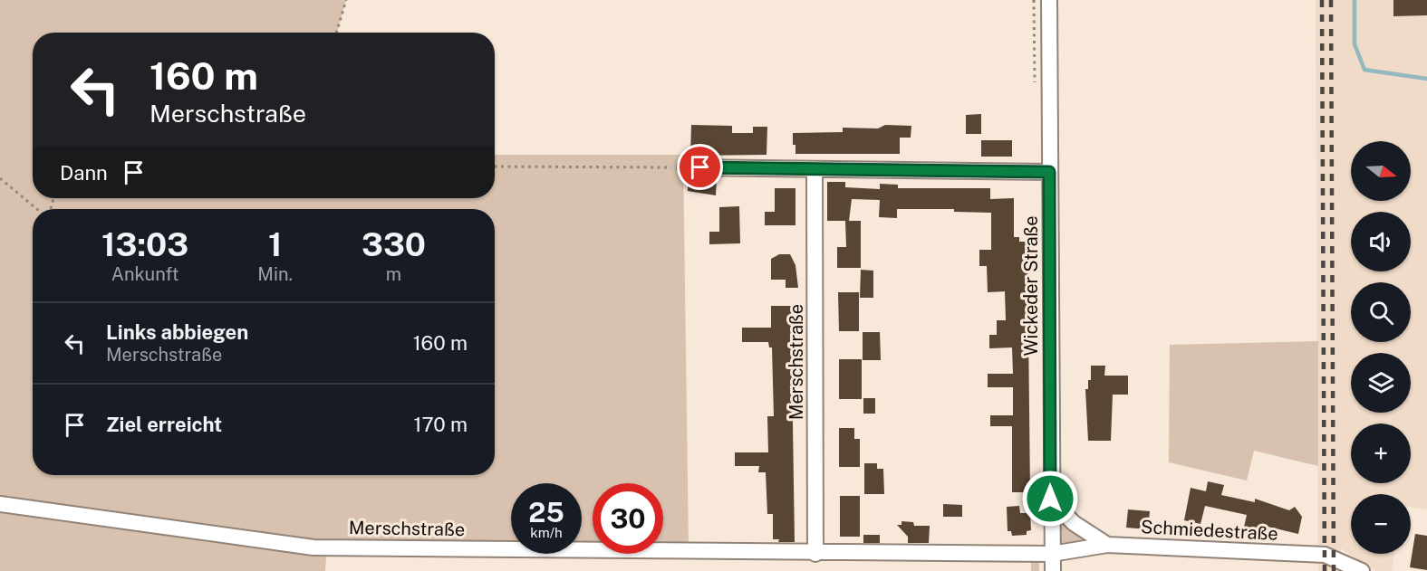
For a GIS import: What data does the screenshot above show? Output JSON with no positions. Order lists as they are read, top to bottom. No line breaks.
{"streets":{"street":["Wickeder Straße","Merschstraße","Schmiedestraße"]},"crossings":[["Wickeder Straße","Merschstraße"],["Wickeder Straße","Schmiedestraße"],["Merschstraße","Schmiedestraße"]],"north":"right","page":{"turn":["160 m","Merschstraße"],"map_buttons":["+","−"],"then":"Dann","eta":["13:03","Ankunft","1","Min.","330","m"],"list":[{"name":"Links abbiegen","note":"Merschstraße","value":"160 m"},{"name":"Ziel erreicht","value":"170 m"}],"speed":"25 km/h","limit":"30"}}
